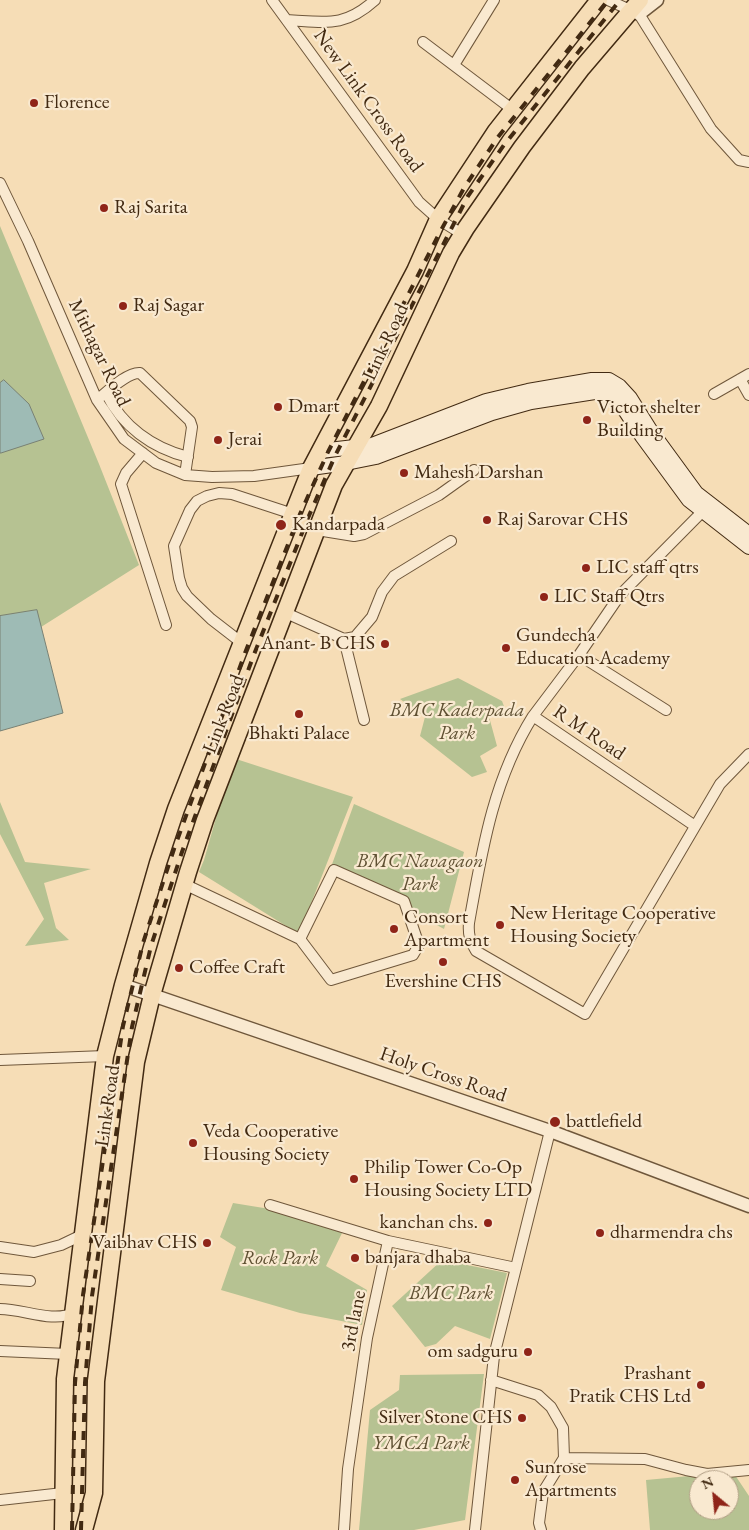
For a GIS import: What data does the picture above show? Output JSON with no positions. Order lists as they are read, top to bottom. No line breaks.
{"streets":{"main road":["Link Road"],"street":["New Link Cross Road","Mithagar Road","R M Road","Holy Cross Road","3rd lane"]},"crossings":[["New Link Cross Road","Link Road"],["Link Road","Mithagar Road"],["Link Road","Holy Cross Road"]],"parks":["BMC Kaderpada Park","BMC Navagaon Park","Rock Park","BMC Park","YMCA Park"],"places":["Florence","Raj Sarita","Raj Sagar","Dmart","Victor shelter Building","Jerai","Mahesh Darshan","Raj Sarovar CHS","Kandarpada","LIC staff qtrs","LIC Staff Qtrs","Anant- B CHS","Gundecha Education Academy","Bhakti Palace","New Heritage Cooperative Housing Society","Consort Apartment","Evershine CHS","Coffee Craft","battlefield","Veda Cooperative Housing Society","Philip Tower Co-Op Housing Society LTD","kanchan chs.","dharmendra chs","Vaibhav CHS","banjara dhaba","om sadguru","Prashant Pratik CHS Ltd","Silver Stone CHS","Sunrose Apartments"],"north":"top left"}
